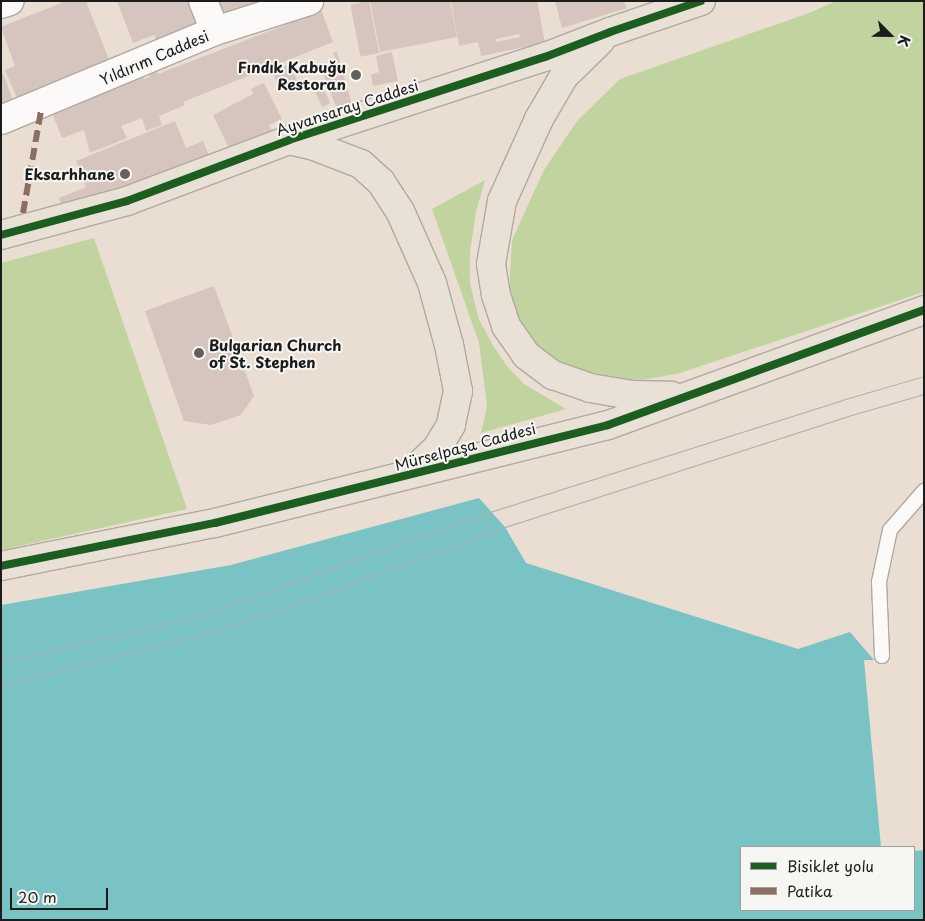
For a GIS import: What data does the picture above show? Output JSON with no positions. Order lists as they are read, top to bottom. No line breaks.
{"streets":{"main road":["Ayvansaray Caddesi","Mürselpaşa Caddesi"],"street":["Yıldırım Caddesi"]},"places":["Fındık Kabuğu Restoran","Eksarhhane","Bulgarian Church of St. Stephen"],"legend":["Bisiklet yolu","Patika"],"scale_bar":"20 m","north":"bottom right"}
